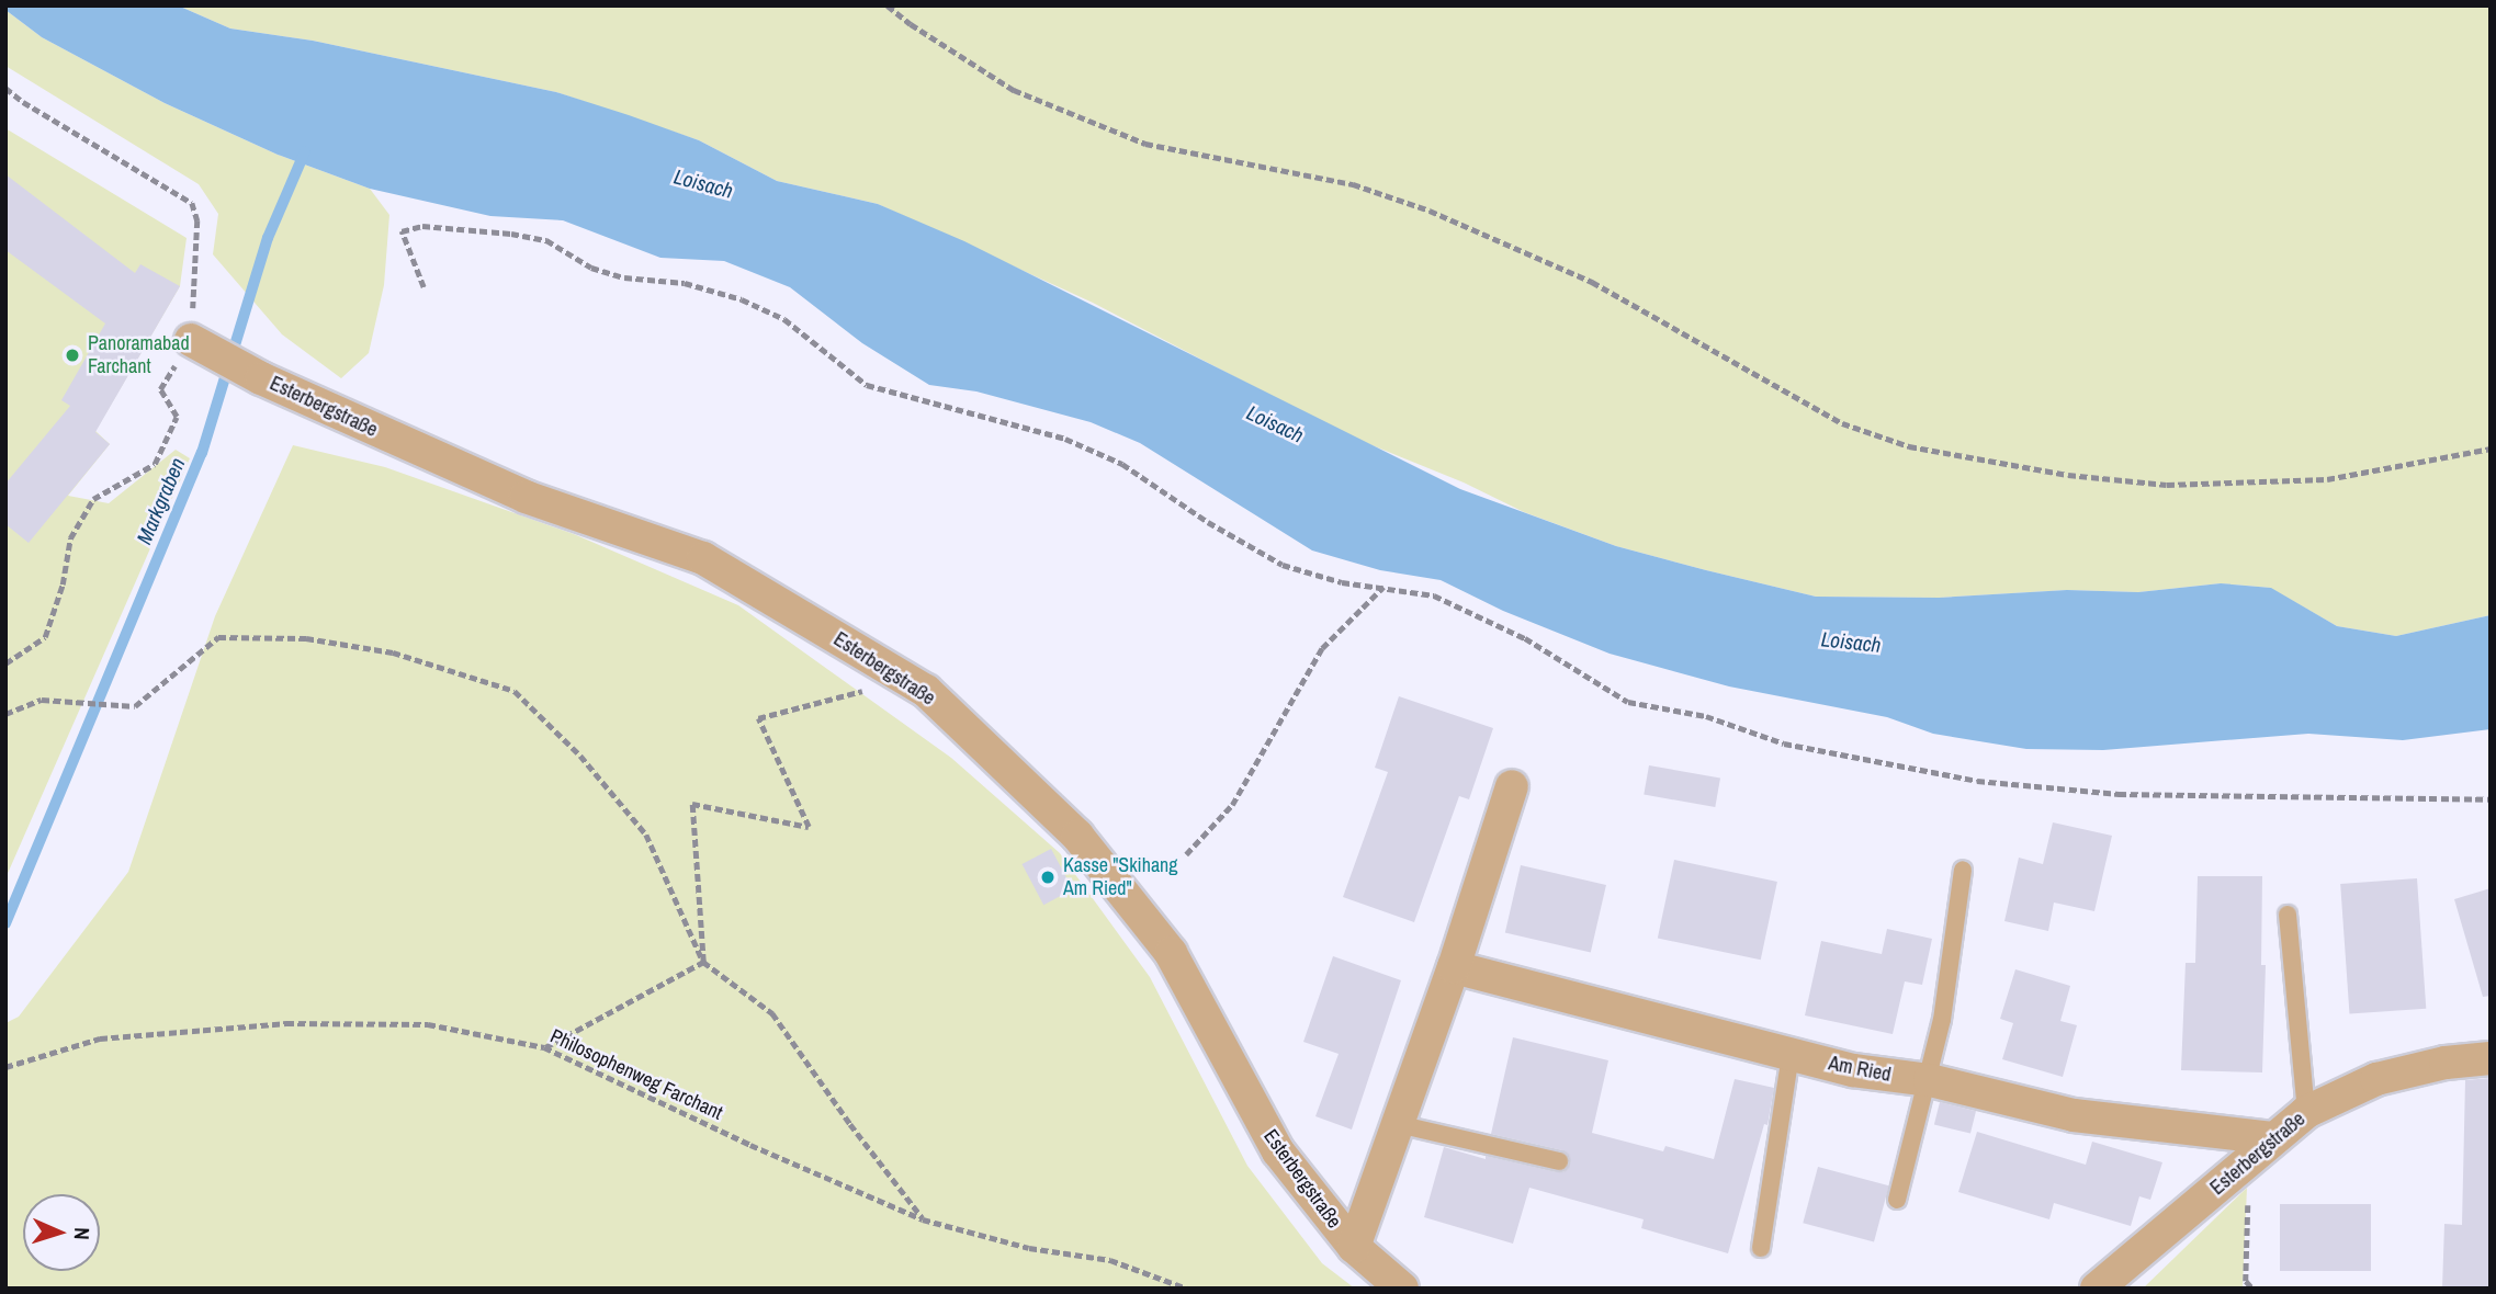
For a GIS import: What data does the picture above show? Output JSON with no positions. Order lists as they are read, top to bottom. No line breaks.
{"streets":{"street":["Esterbergstraße","Am Ried"],"path":["Philosophenweg Farchant"]},"crossings":[["Esterbergstraße","Am Ried"]],"water":["Loisach","Markgraben"],"places":["Panoramabad Farchant","Kasse \"Skihang Am Ried\""],"north":"right"}
